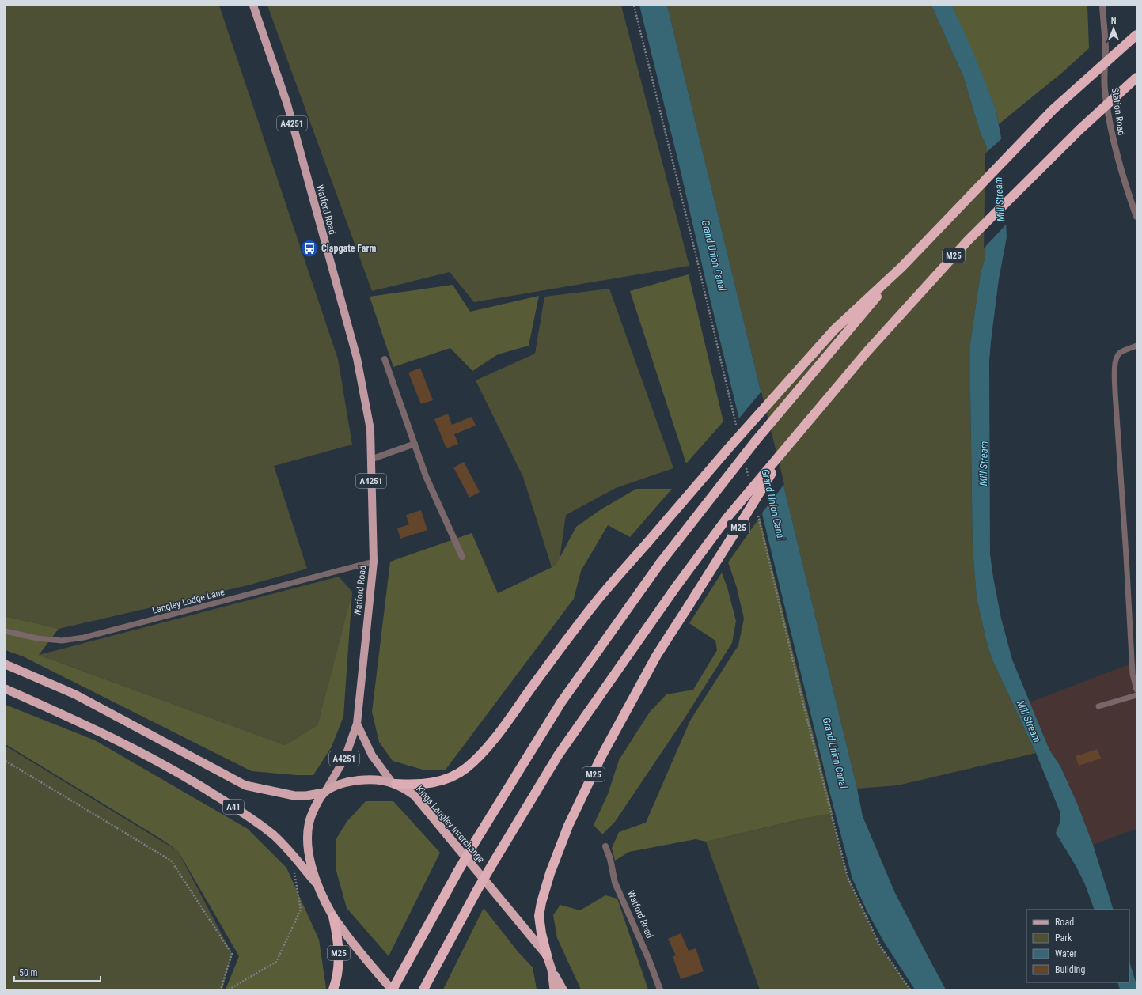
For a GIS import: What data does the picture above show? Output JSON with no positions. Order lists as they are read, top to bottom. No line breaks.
{"streets":{"highway":["M25","A41","Kings Langley Interchange"],"main road":["A4251","Watford Road"],"street":["Station Road"],"lane":["Langley Lodge Lane"]},"crossings":[["A4251","Watford Road"],["A4251","Kings Langley Interchange"],["Watford Road","Langley Lodge Lane"],["Watford Road","Kings Langley Interchange"],["M25","Kings Langley Interchange"]],"water":["Mill Stream","Grand Union Canal"],"places":{"bus stop":["Clapgate Farm"]},"legend":["Road","Park","Water","Building"],"scale_bar":"50 m","north":"top"}
